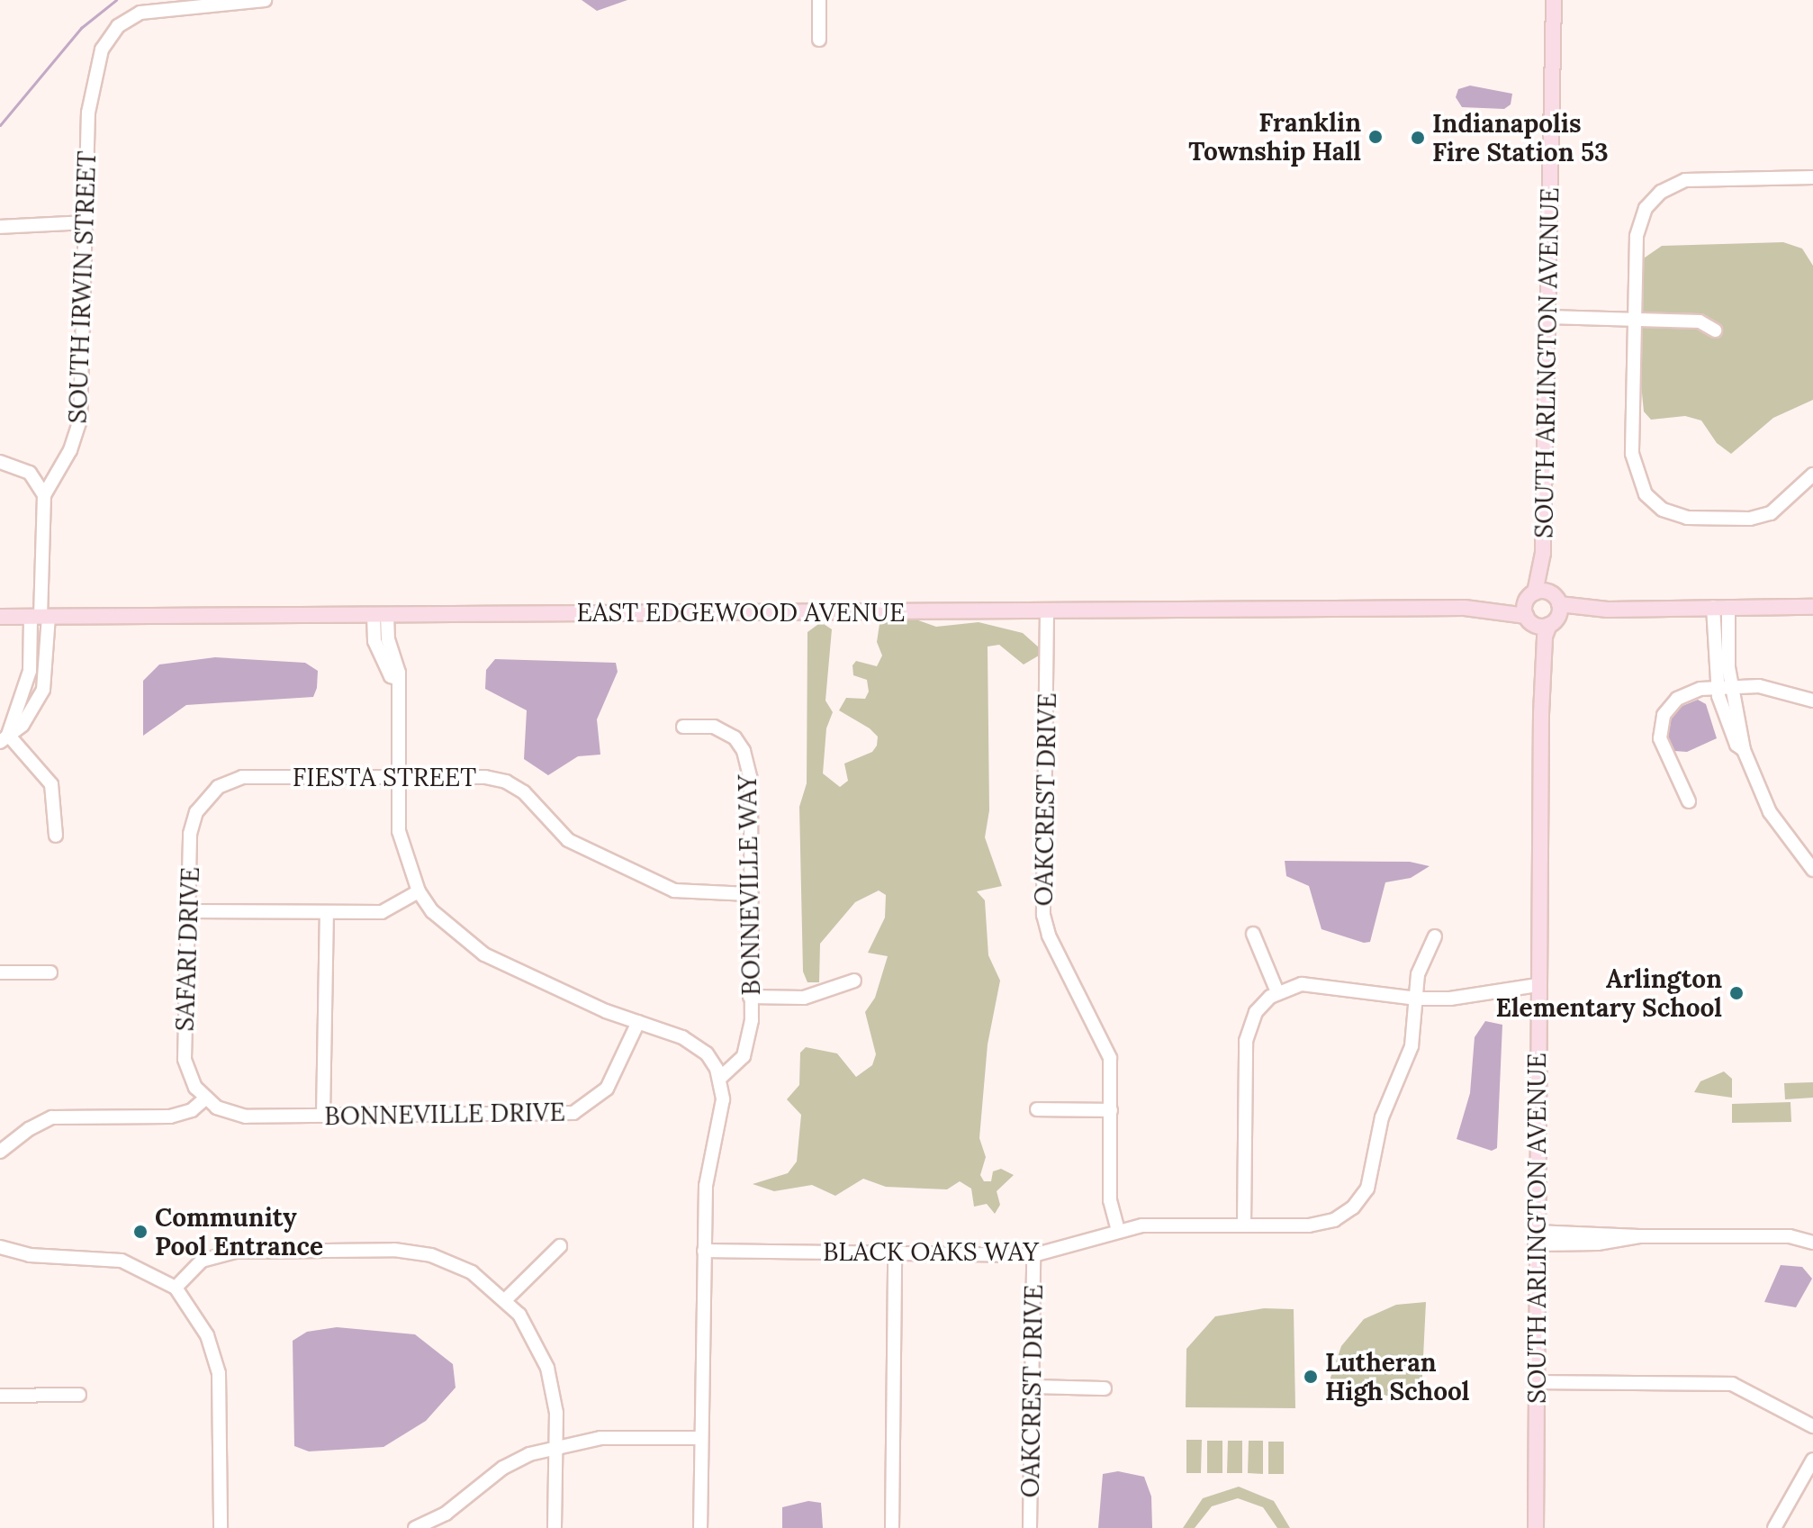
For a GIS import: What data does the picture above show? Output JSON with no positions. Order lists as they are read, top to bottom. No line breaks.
{"streets":{"main road":["SOUTH ARLINGTON AVENUE","EAST EDGEWOOD AVENUE"],"street":["SOUTH IRWIN STREET","FIESTA STREET","OAKCREST DRIVE","BONNEVILLE WAY","SAFARI DRIVE","BONNEVILLE DRIVE","BLACK OAKS WAY"]},"crossings":[["SOUTH IRWIN STREET","EAST EDGEWOOD AVENUE"],["EAST EDGEWOOD AVENUE","OAKCREST DRIVE"],["FIESTA STREET","BONNEVILLE WAY"],["FIESTA STREET","SAFARI DRIVE"],["OAKCREST DRIVE","BLACK OAKS WAY"],["SAFARI DRIVE","BONNEVILLE DRIVE"]],"places":["Franklin Township Hall","Indianapolis Fire Station 53","Arlington Elementary School","Community Pool Entrance","Lutheran High School"]}
